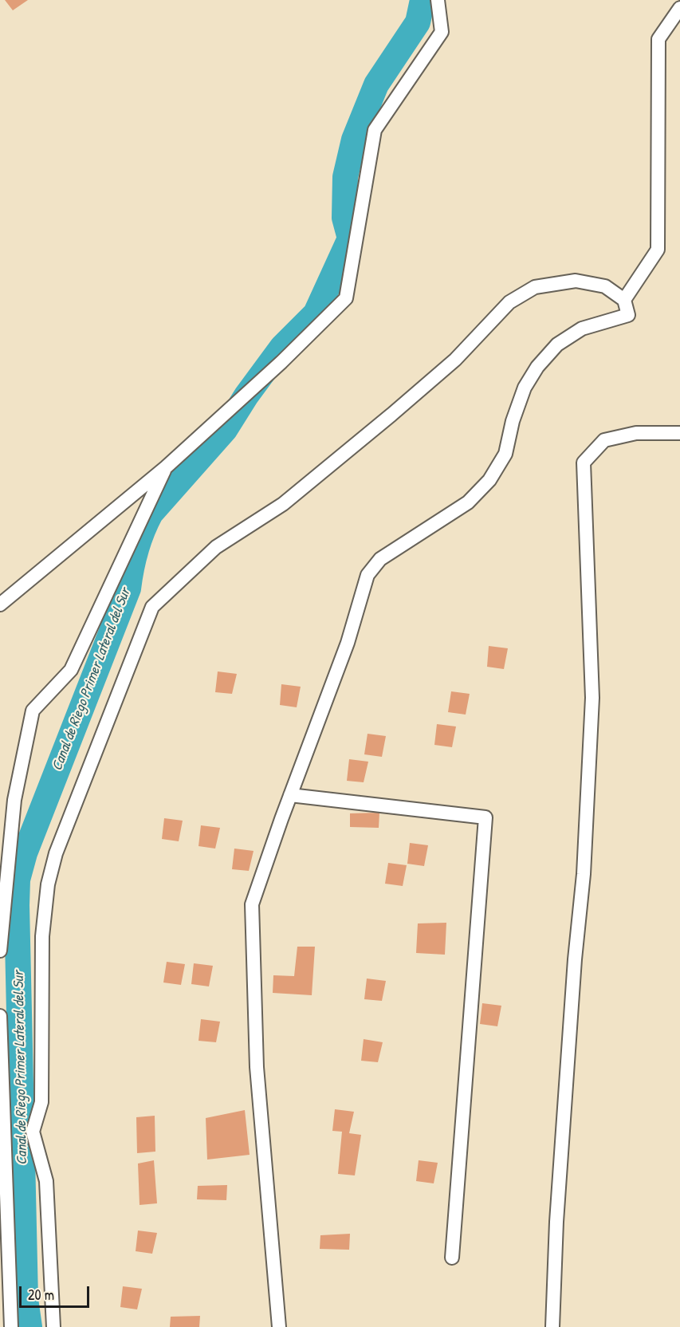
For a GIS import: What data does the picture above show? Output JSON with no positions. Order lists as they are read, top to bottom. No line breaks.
{"water":["Canal de Riego Primer Lateral del Sur"],"scale_bar":"20 m"}
